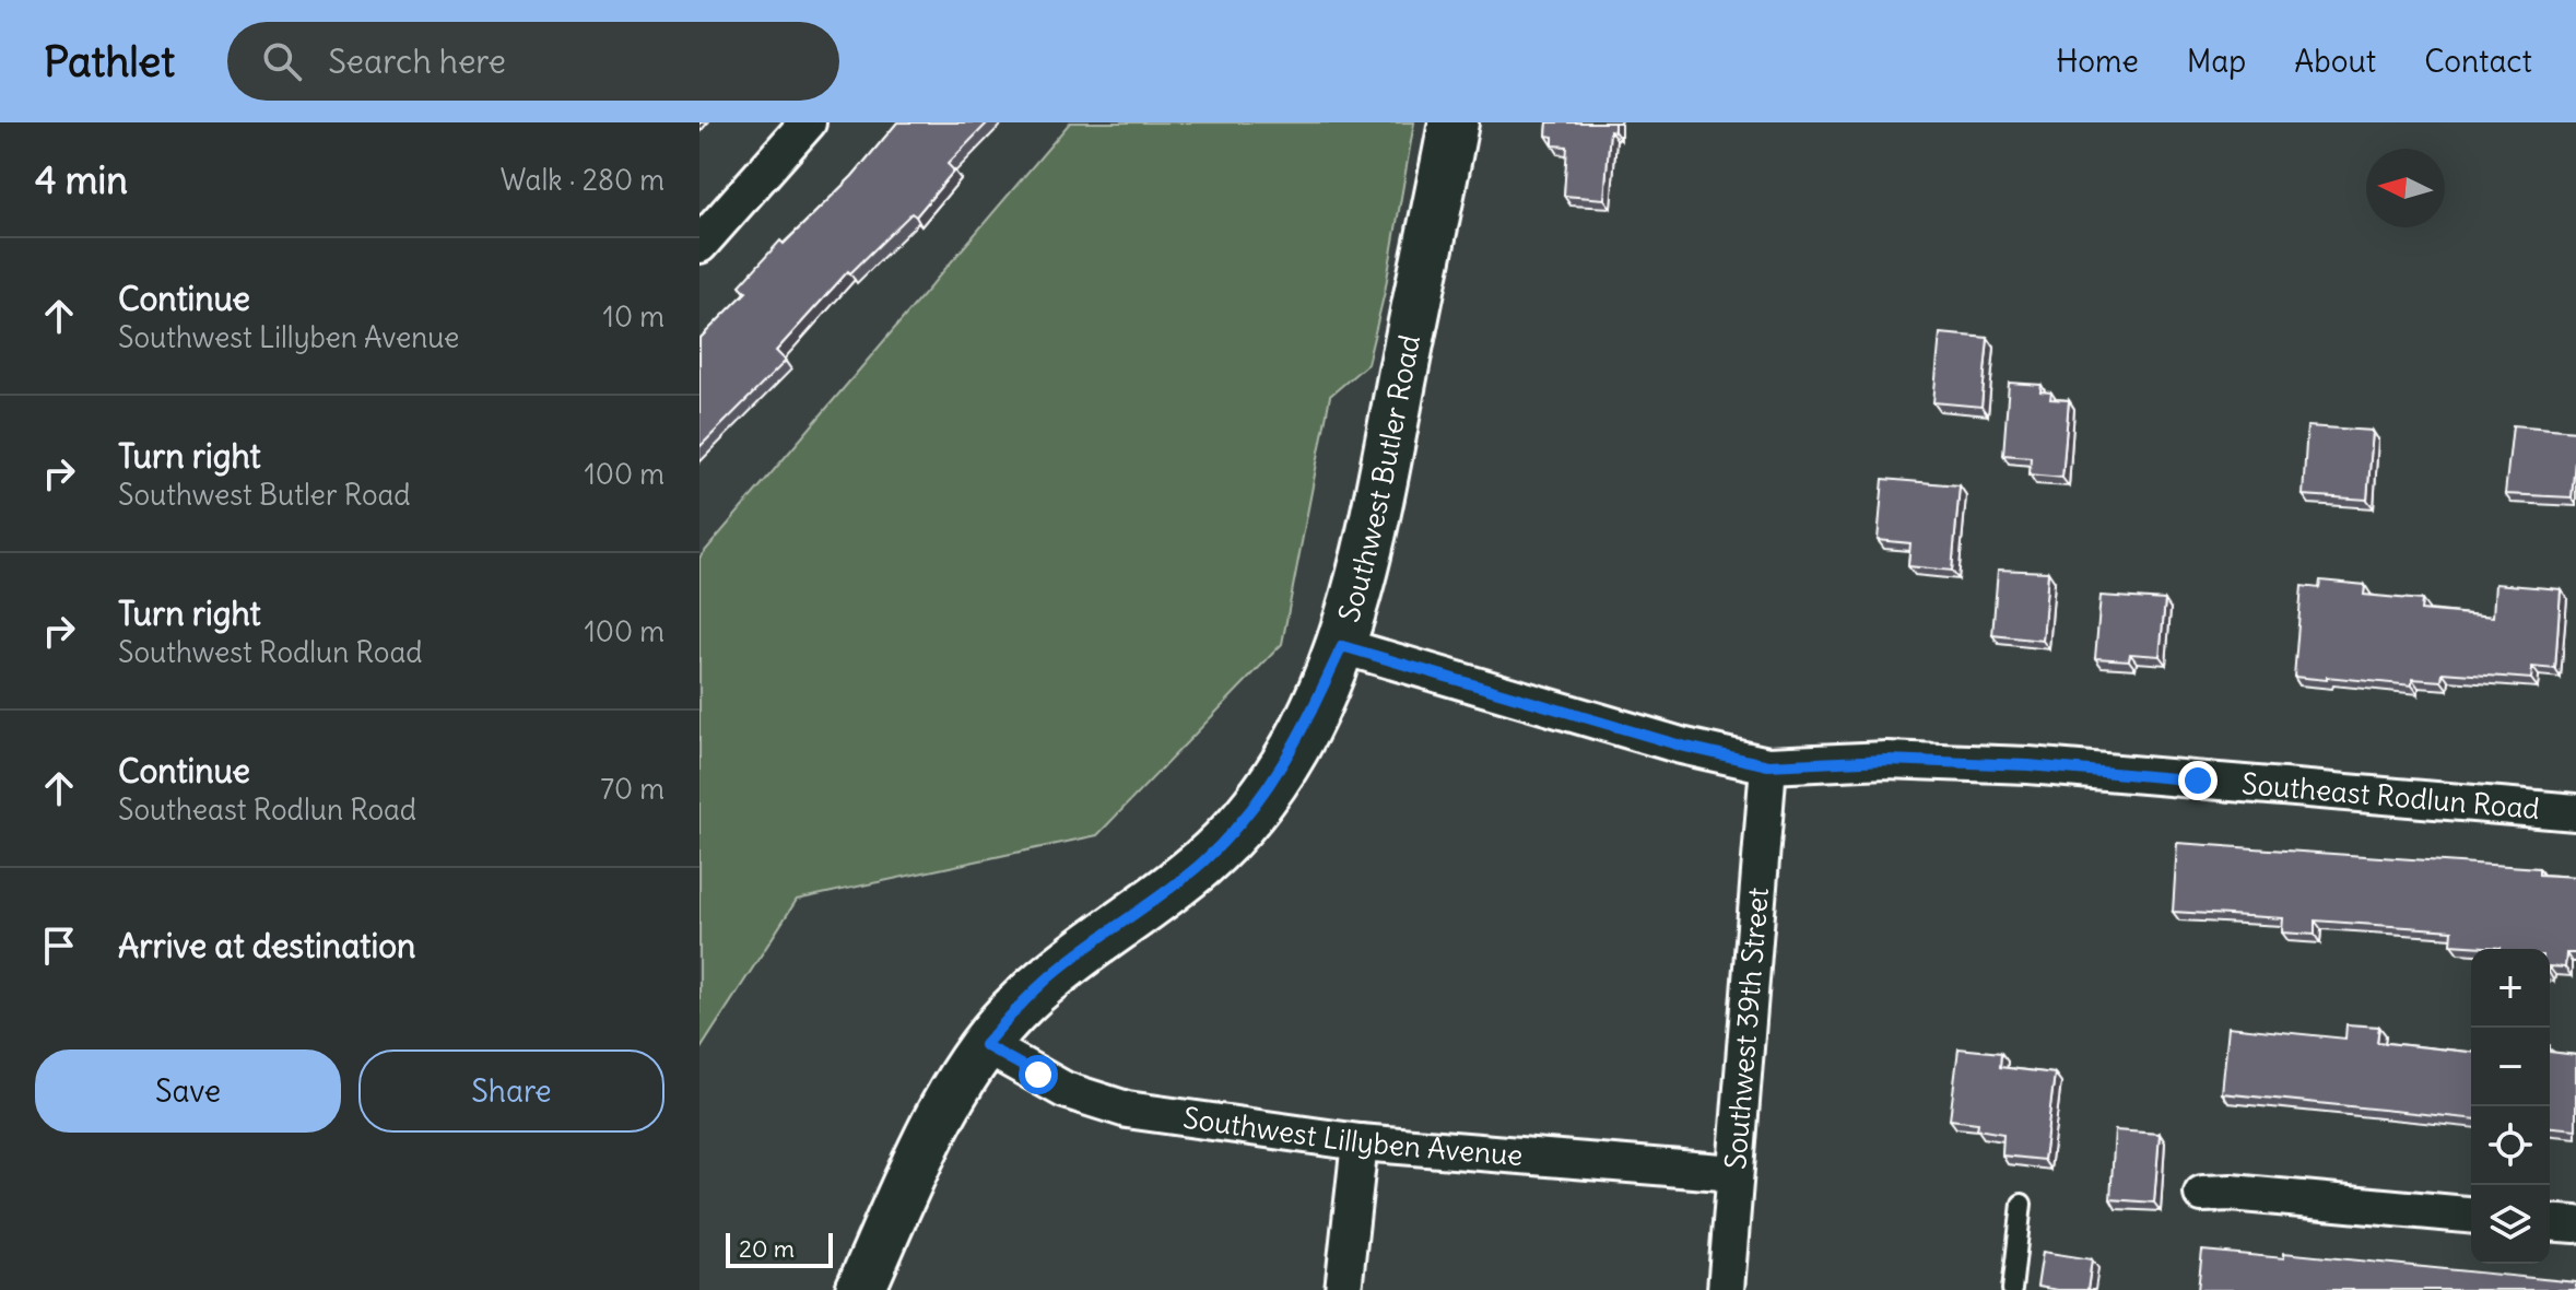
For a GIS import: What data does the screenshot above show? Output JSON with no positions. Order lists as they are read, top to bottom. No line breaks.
{"streets":{"main road":["Southwest Butler Road"],"street":["Southeast Rodlun Road","Southwest 39th Street","Southwest Lillyben Avenue"]},"crossings":[["Southwest Butler Road","Southeast Rodlun Road"],["Southwest Butler Road","Southwest Lillyben Avenue"],["Southeast Rodlun Road","Southwest 39th Street"],["Southwest 39th Street","Southwest Lillyben Avenue"]],"scale_bar":"20 m","north":"left","page":{"header":"Pathlet","search":"Search here","nav":["Home","Map","About","Contact"],"heading":["4 min","Walk · 280 m"],"list":[["Continue","Southwest Lillyben Avenue","10 m"],["Turn right","Southwest Butler Road","100 m"],["Turn right","Southwest Rodlun Road","100 m"],["Continue","Southeast Rodlun Road","70 m"],"Arrive at destination"],"map_buttons":["+","−"],"buttons":["Save","Share"],"scale":"20 m"}}
